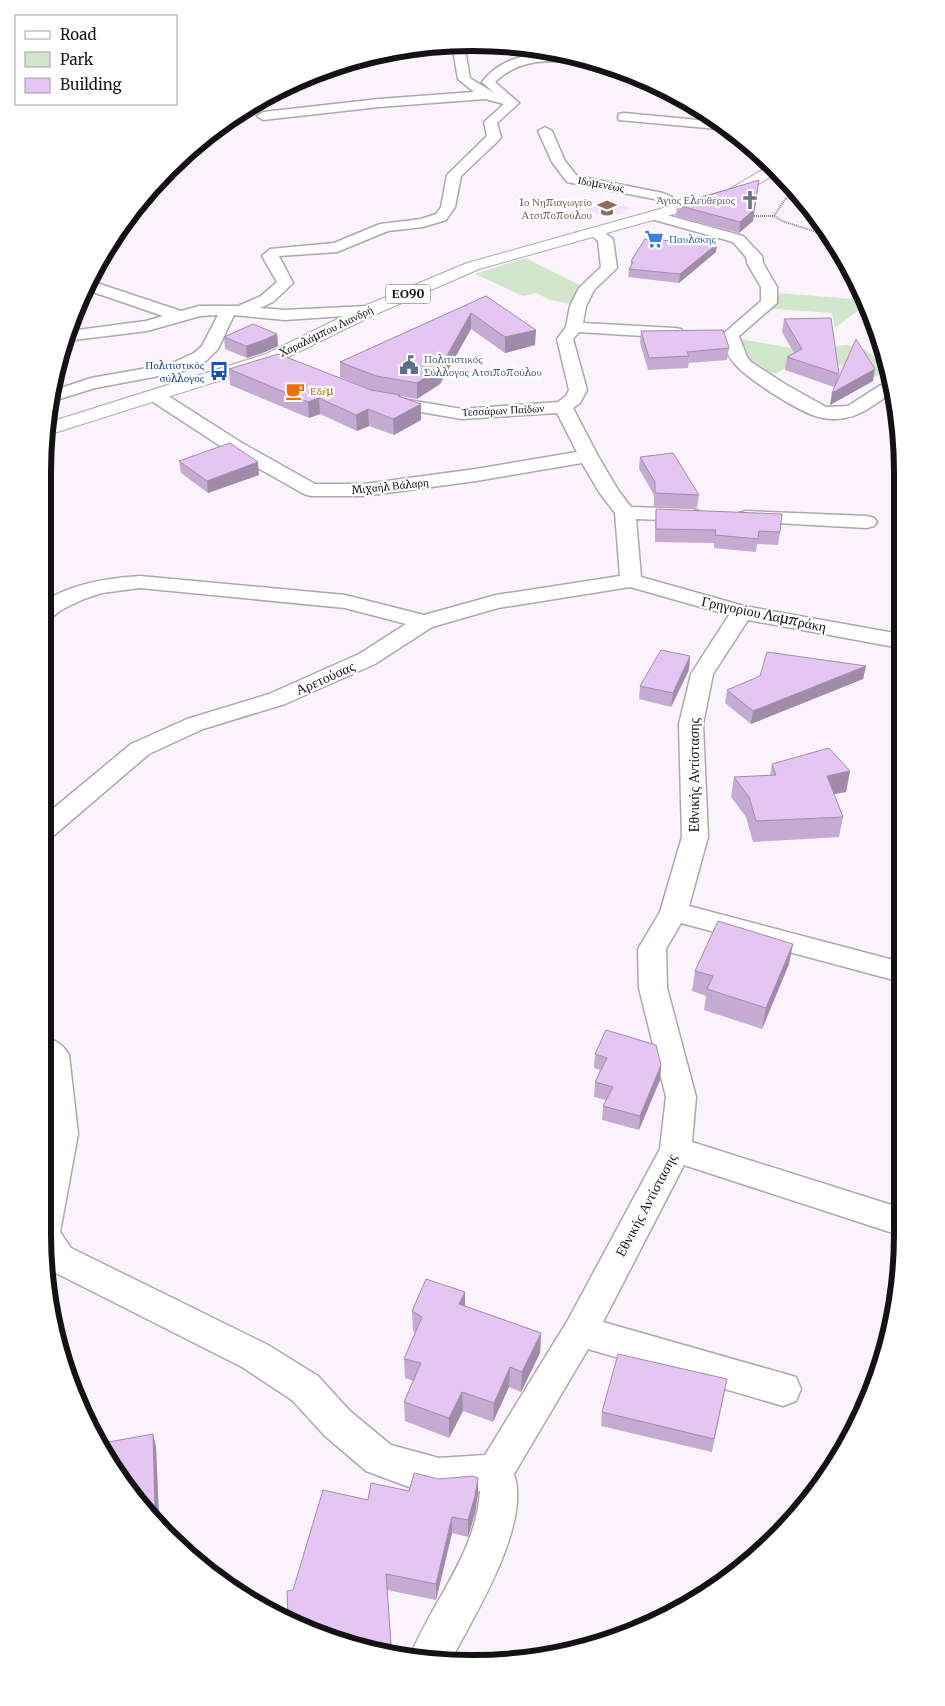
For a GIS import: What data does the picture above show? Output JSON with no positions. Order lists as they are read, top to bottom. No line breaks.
{"streets":{"main road":["ΕΟ90","Χαραλάμπου Λιανδρή"],"street":["Ιδομενέως","Τεσσάρων Παίδων","Μιχαήλ Βάλαρη","Γρηγορίου Λαμπράκη","Αρετούσας","Εθνικής Αντίστασης"]},"crossings":[["Ιδομενέως","Χαραλάμπου Λιανδρή"],["Χαραλάμπου Λιανδρή","Τεσσάρων Παίδων"],["Χαραλάμπου Λιανδρή","Μιχαήλ Βάλαρη"],["Τεσσάρων Παίδων","Μιχαήλ Βάλαρη"],["Γρηγορίου Λαμπράκη","Αρετούσας"],["Γρηγορίου Λαμπράκη","Εθνικής Αντίστασης"]],"places":{"church":["Άγιος Ελευθέριος"],"school or university":["1ο Νηπιαγωγείο Ατσιποπούλου"],"supermarket":["Παυλάκης"],"public building":["Πολιτιστικός Σύλλογος Ατσιποπούλου"],"bus stop":["Πολιτιστικός σύλλογος"],"cafe":["Εδέμ"]},"legend":["Road","Park","Building"]}
